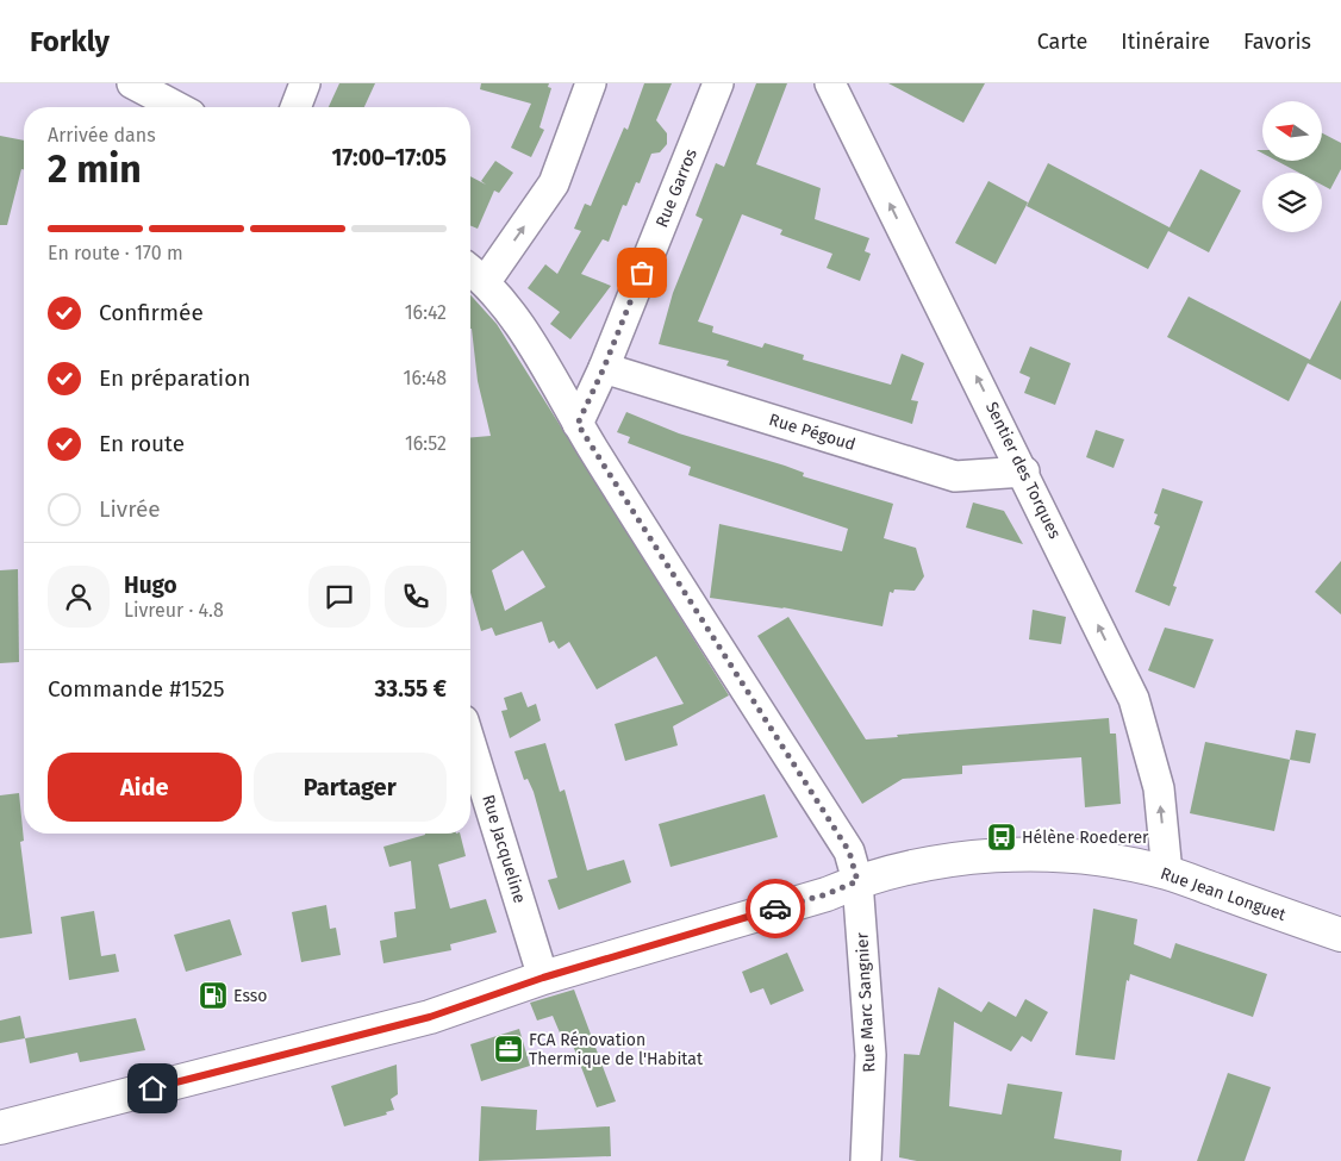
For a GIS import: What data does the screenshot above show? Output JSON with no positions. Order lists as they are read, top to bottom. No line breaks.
{"streets":{"street":["Rue Garros","Rue Pégoud","Sentier des Torques","Rue Jacqueline","Rue Jean Longuet","Rue Marc Sangnier"]},"crossings":[["Rue Garros","Rue Pégoud"],["Rue Garros","Rue Marc Sangnier"],["Rue Pégoud","Sentier des Torques"],["Sentier des Torques","Rue Jean Longuet"],["Rue Jacqueline","Rue Jean Longuet"],["Rue Jean Longuet","Rue Marc Sangnier"]],"one_way":["Sentier des Torques"],"places":{"bus stop":["Hélène Roederer"],"fuel station":["Esso"],"office":["FCA Rénovation Thermique de l'Habitat"]},"north":"left","page":{"header":"Forkly","nav":["Carte","Itinéraire","Favoris"],"heading":["2 min","Arrivée dans","17:00–17:05"],"panel":["Hugo","Livreur · 4.8","Commande #1525","33.55 €"],"bar":"En route · 170 m","list":[["Confirmée","16:42"],["En préparation","16:48"],["En route","16:52"],"Livrée"],"buttons":["Aide","Partager"]}}
